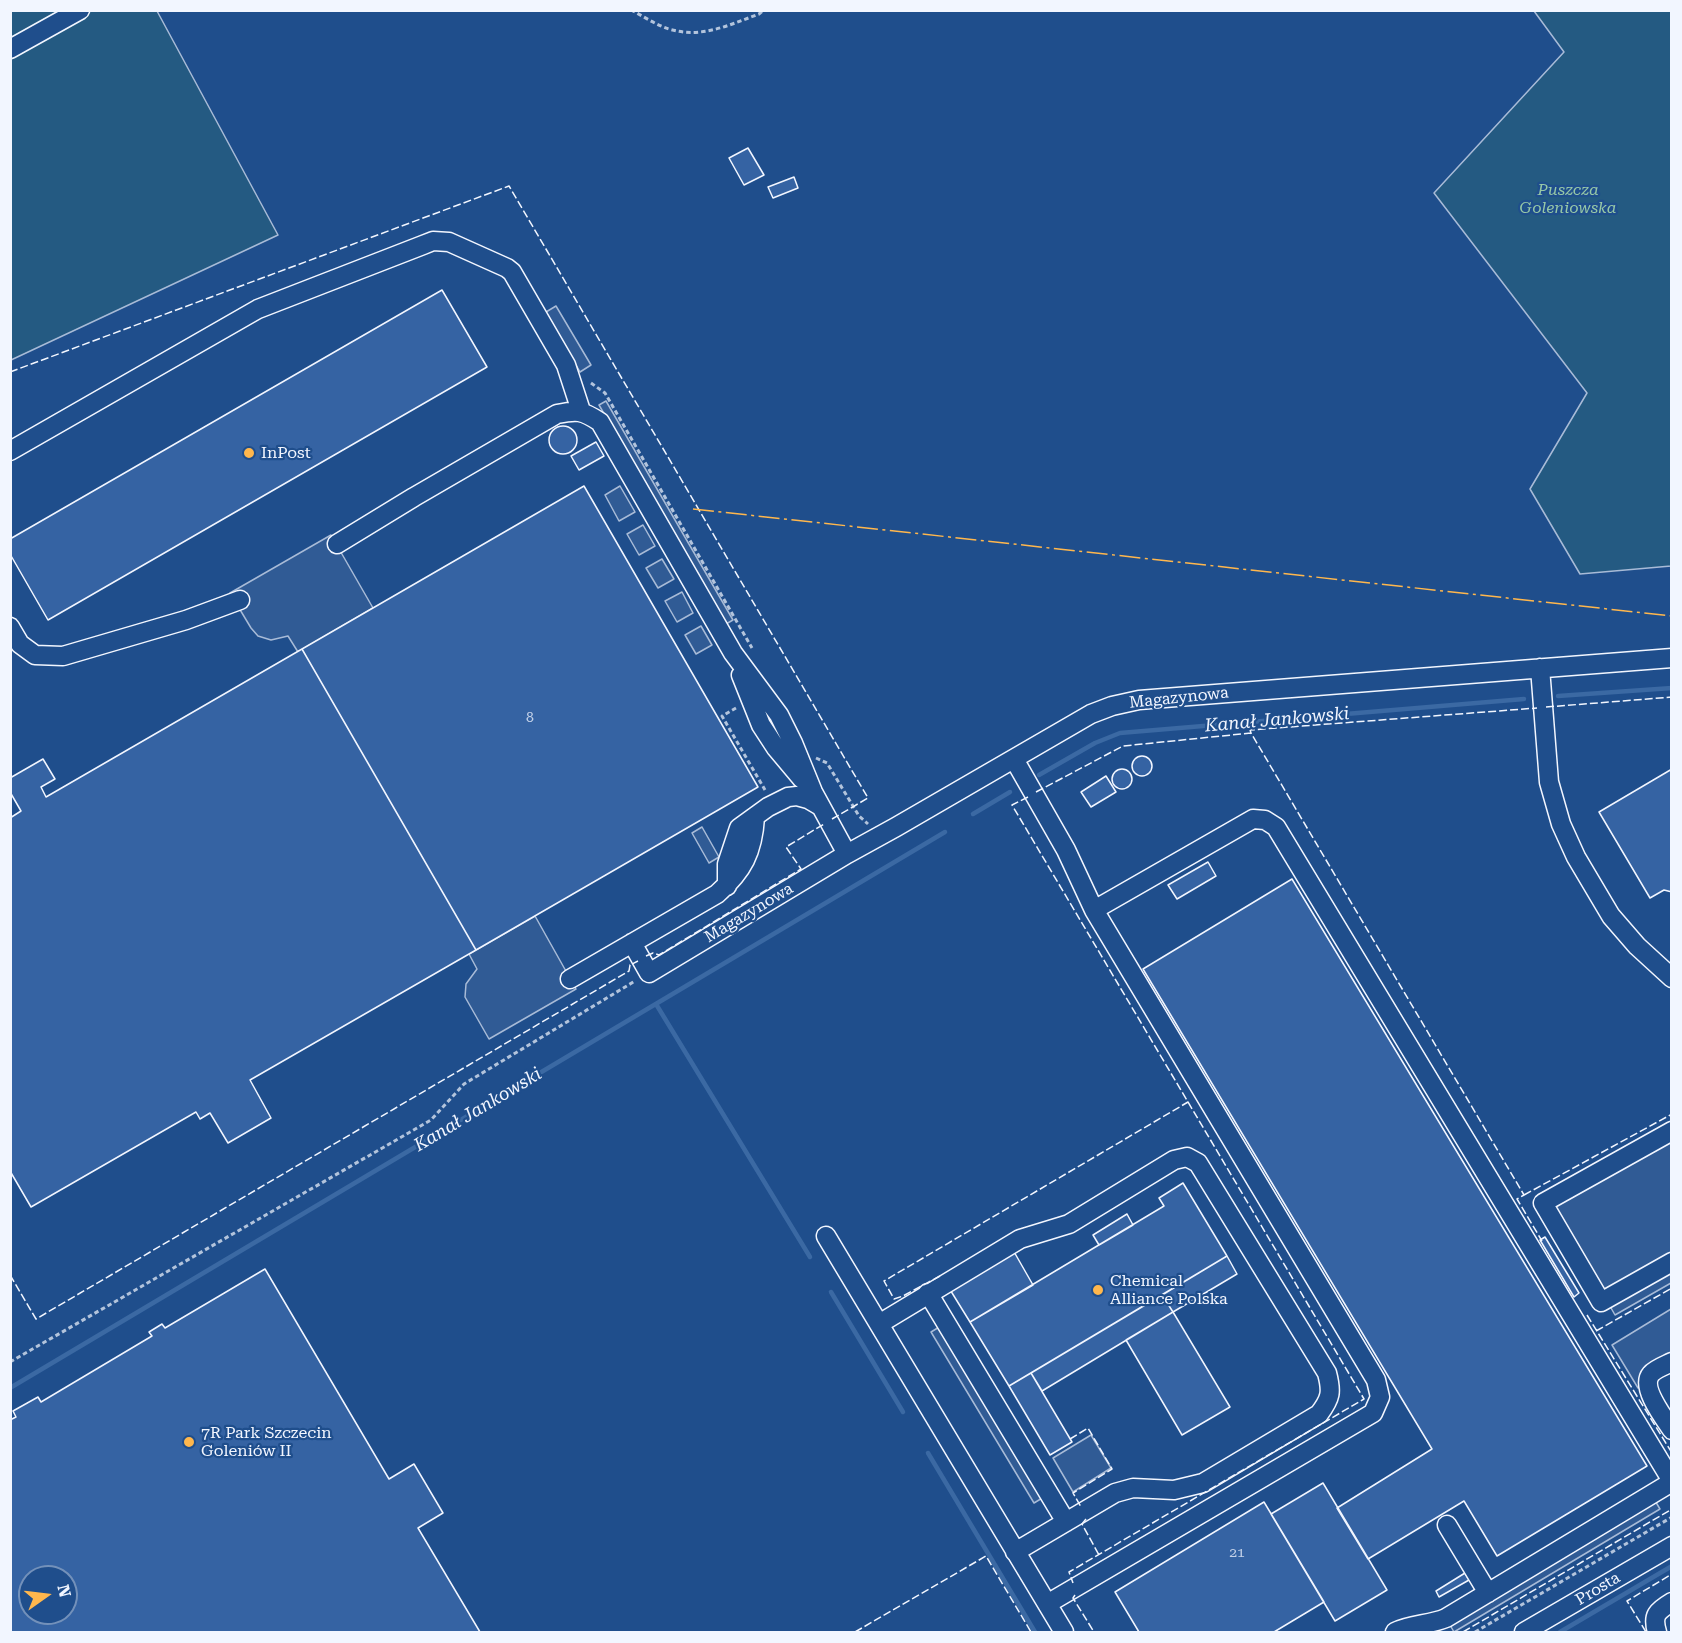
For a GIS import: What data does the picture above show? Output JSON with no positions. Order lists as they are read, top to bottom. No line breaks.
{"streets":{"street":["Magazynowa","Prosta"]},"water":["Kanał Jankowski"],"parks":["Puszcza Goleniowska"],"places":["InPost","Chemical Alliance Polska","7R Park Szczecin Goleniów II"],"house_numbers":["8","21"],"north":"right"}
